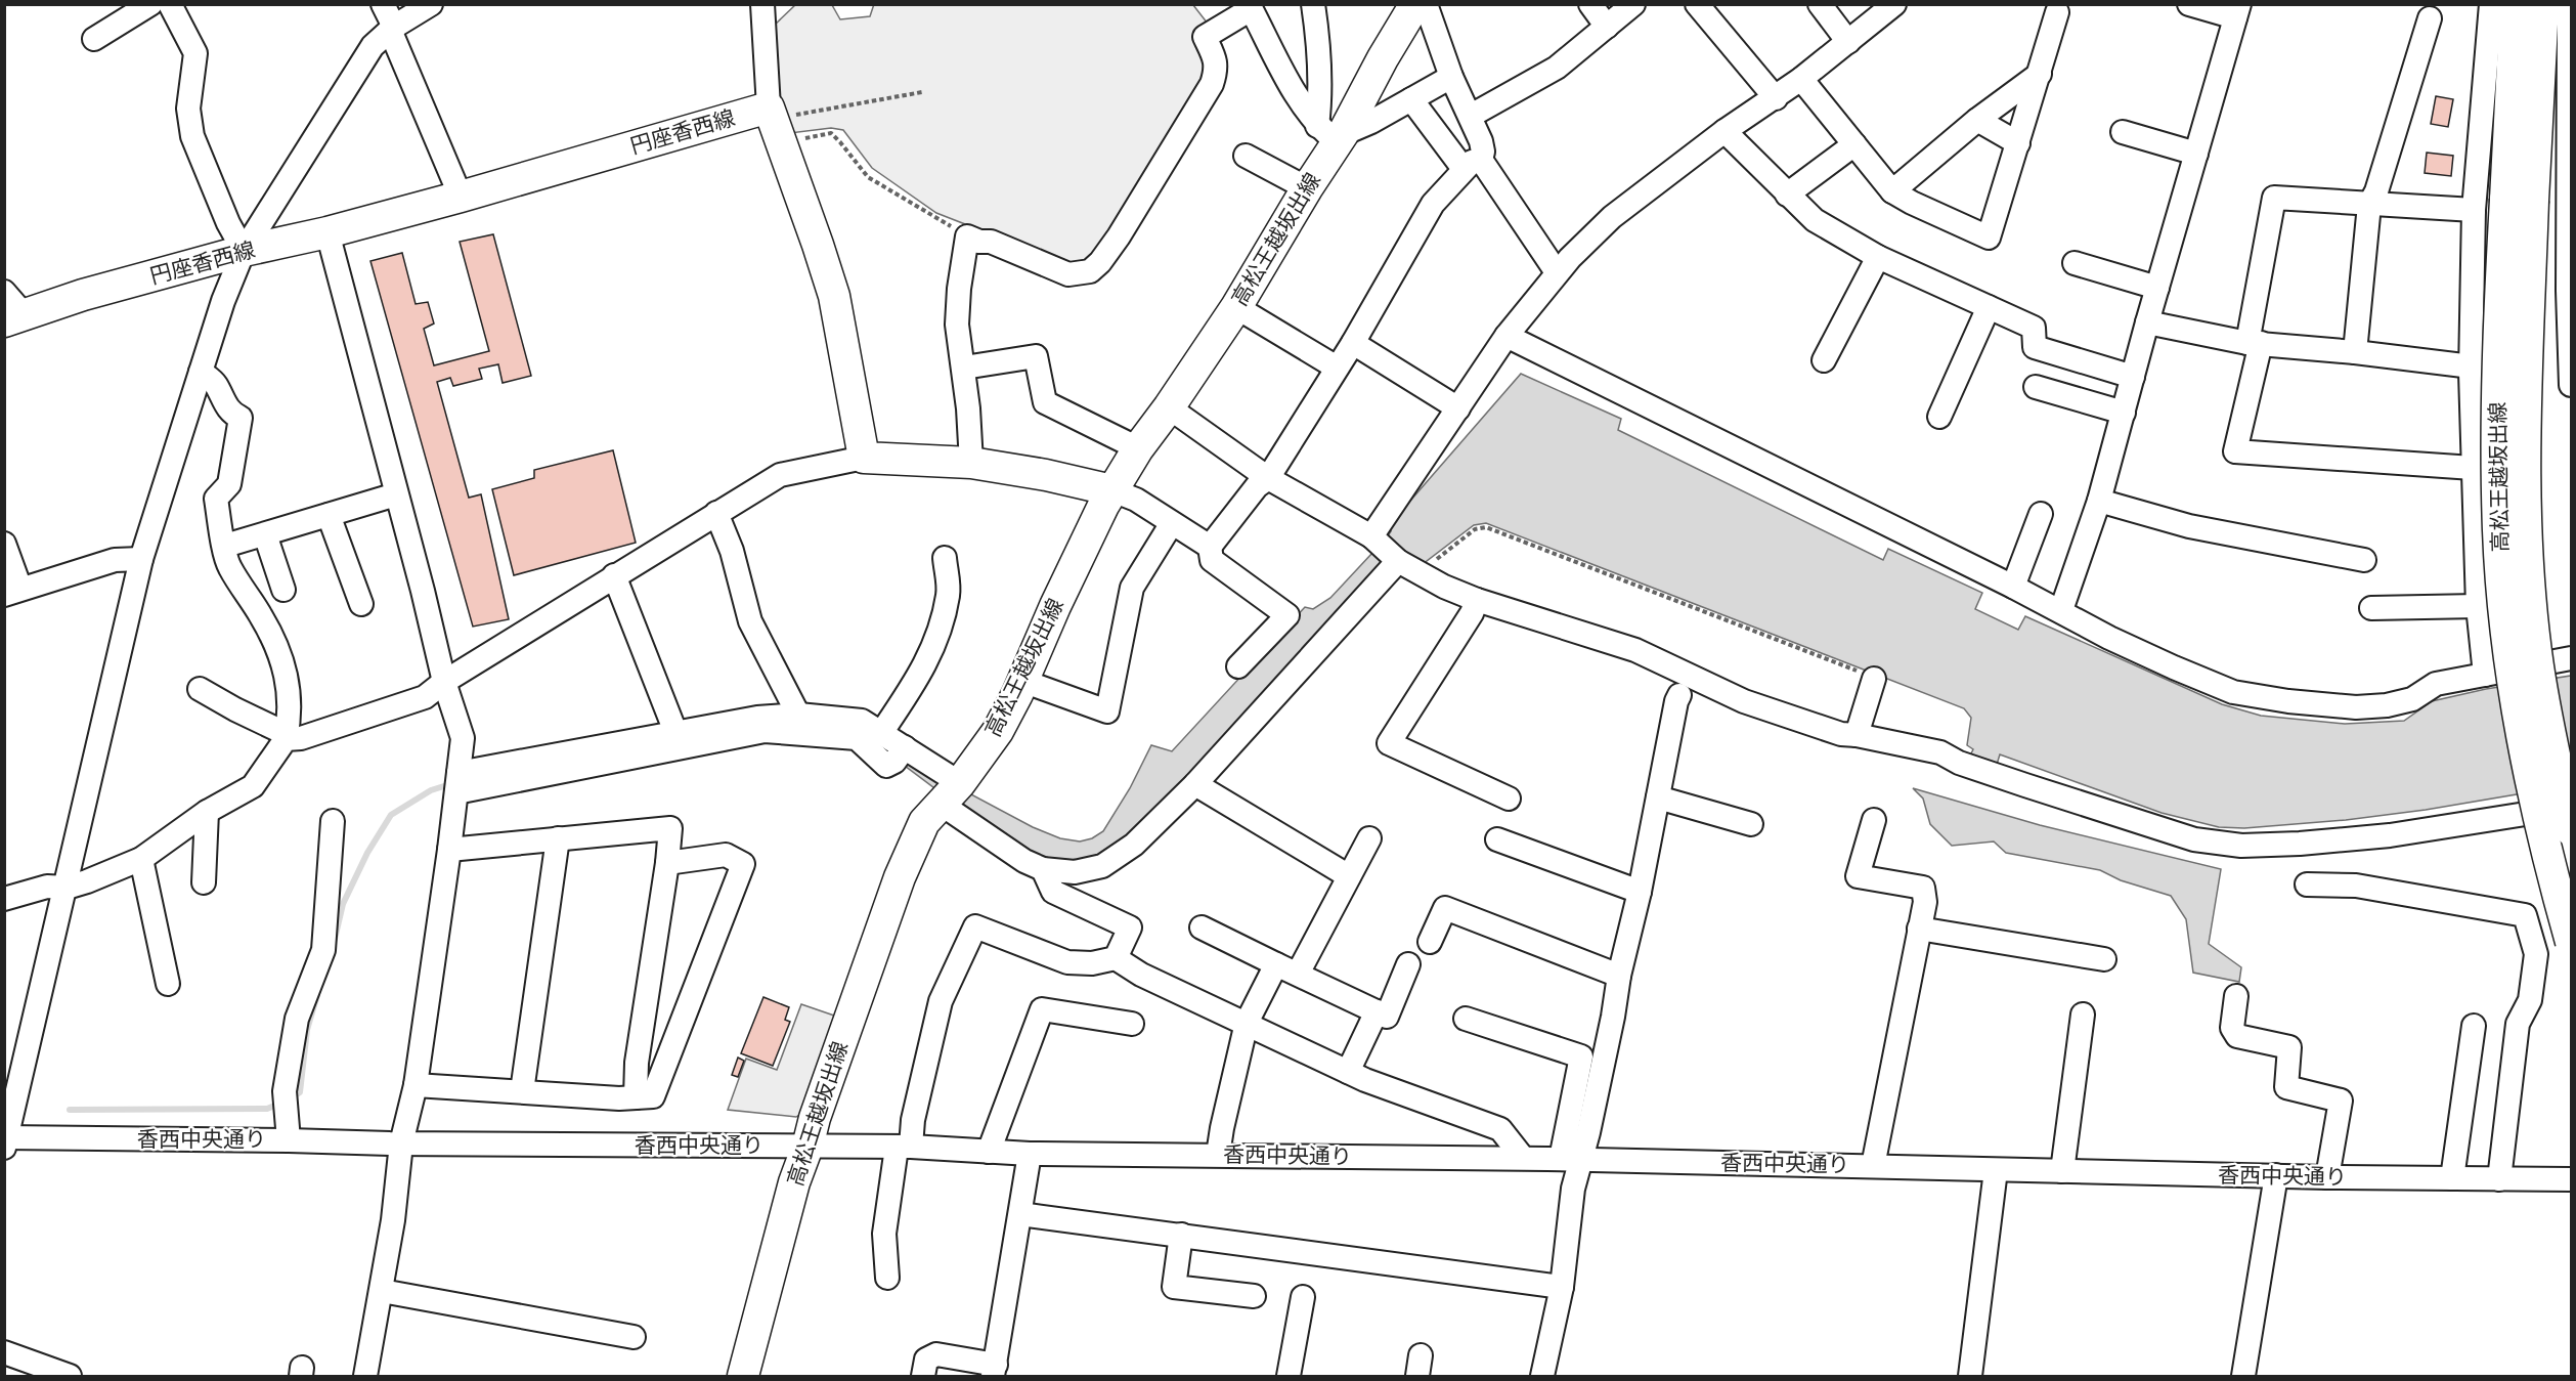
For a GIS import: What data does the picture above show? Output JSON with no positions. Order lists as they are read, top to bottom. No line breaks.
{"streets":{"main road":["円座香西線","高松王越坂出線"],"street":["香西中央通り"]},"crossings":[["高松王越坂出線","香西中央通り"]]}
